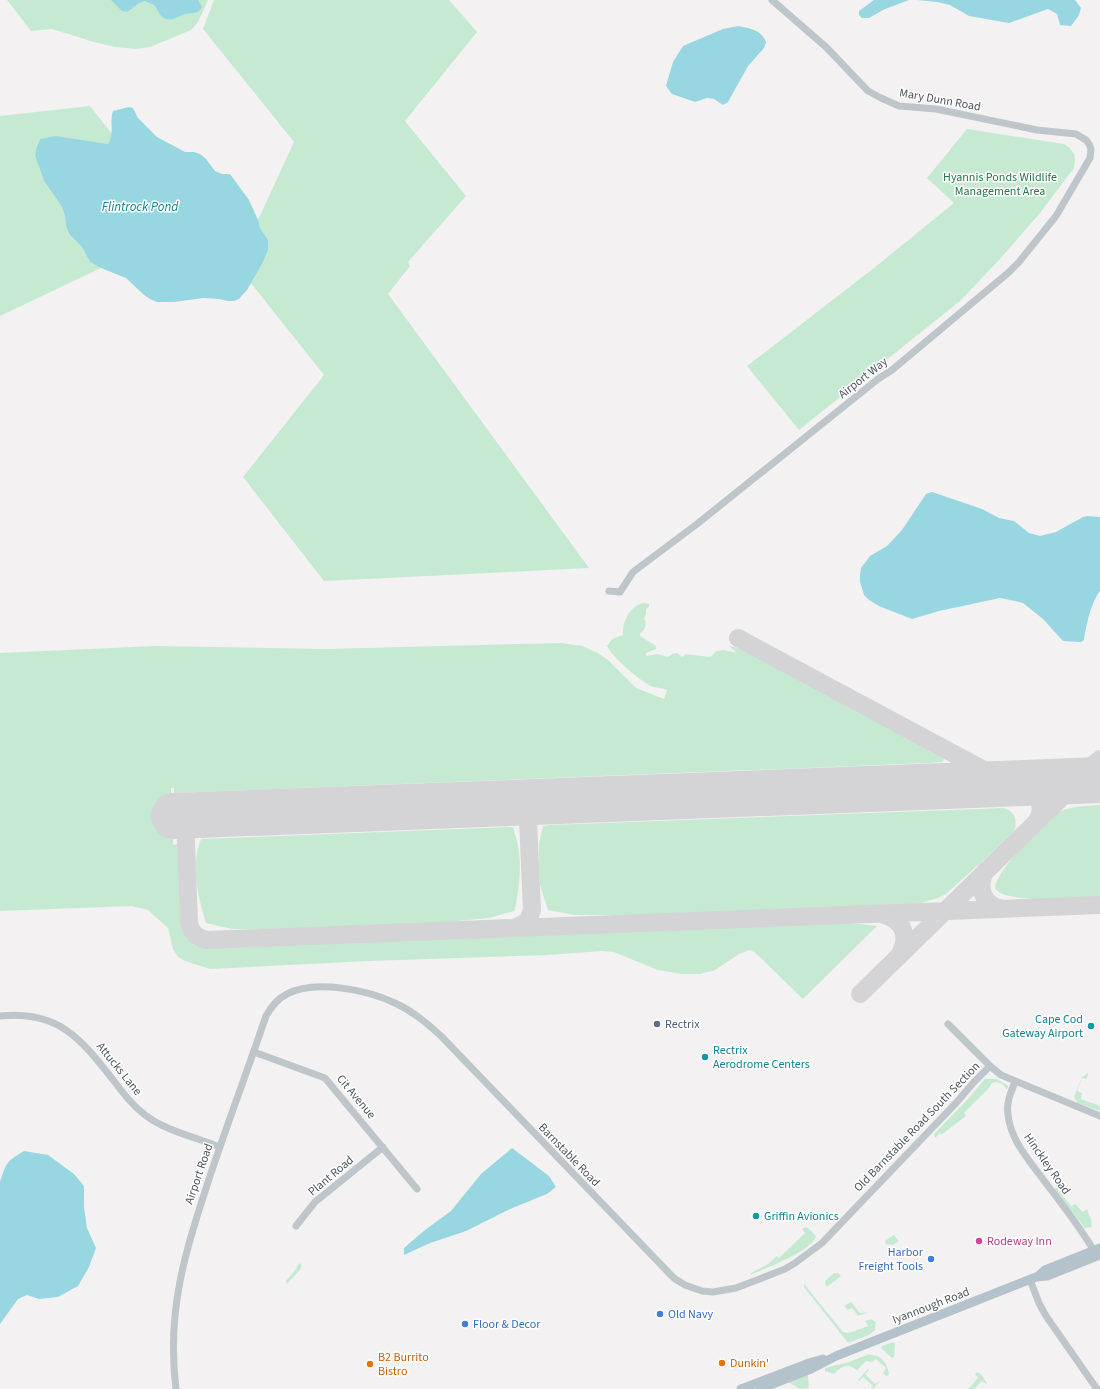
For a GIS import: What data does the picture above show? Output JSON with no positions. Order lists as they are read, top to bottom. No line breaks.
{"streets":{"main road":["Iyannough Road"],"street":["Mary Dunn Road","Airport Way","Attucks Lane","Cit Avenue","Old Barnstable Road South Section","Barnstable Road","Hinckley Road","Airport Road","Plant Road"]},"crossings":[["Mary Dunn Road","Airport Way"],["Attucks Lane","Airport Road"],["Cit Avenue","Airport Road"],["Cit Avenue","Plant Road"],["Old Barnstable Road South Section","Barnstable Road"],["Old Barnstable Road South Section","Hinckley Road"],["Barnstable Road","Airport Road"],["Hinckley Road","Iyannough Road"]],"water":["Flintrock Pond"],"parks":["Hyannis Ponds Wildlife Management Area"],"places":["Rectrix","Cape Cod Gateway Airport","Rectrix Aerodrome Centers","Griffin Avionics","Rodeway Inn","Harbor Freight Tools","Old Navy","Floor & Decor","Dunkin'","B2 Burrito Bistro"]}
